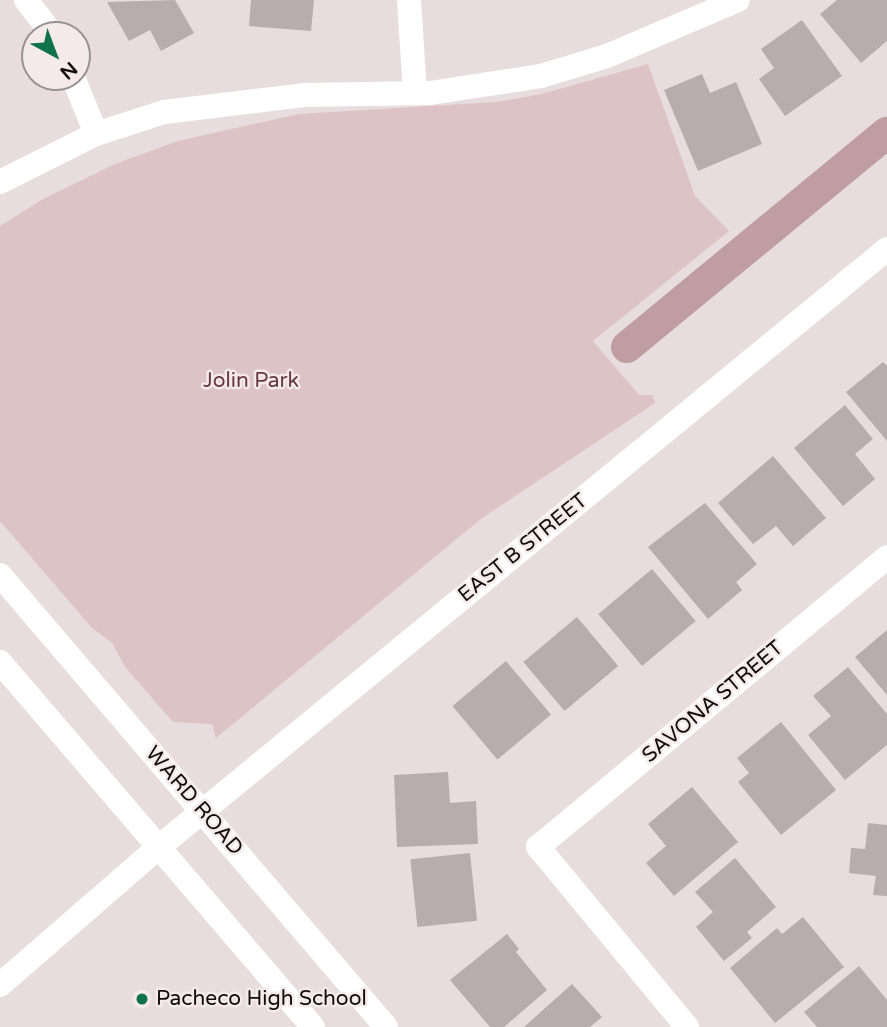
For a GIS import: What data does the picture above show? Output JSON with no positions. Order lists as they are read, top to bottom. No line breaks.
{"streets":{"street":["EAST B STREET","SAVONA STREET","WARD ROAD"]},"crossings":[["EAST B STREET","WARD ROAD"]],"parks":["Jolin Park"],"places":["Pacheco High School"],"north":"bottom right"}
